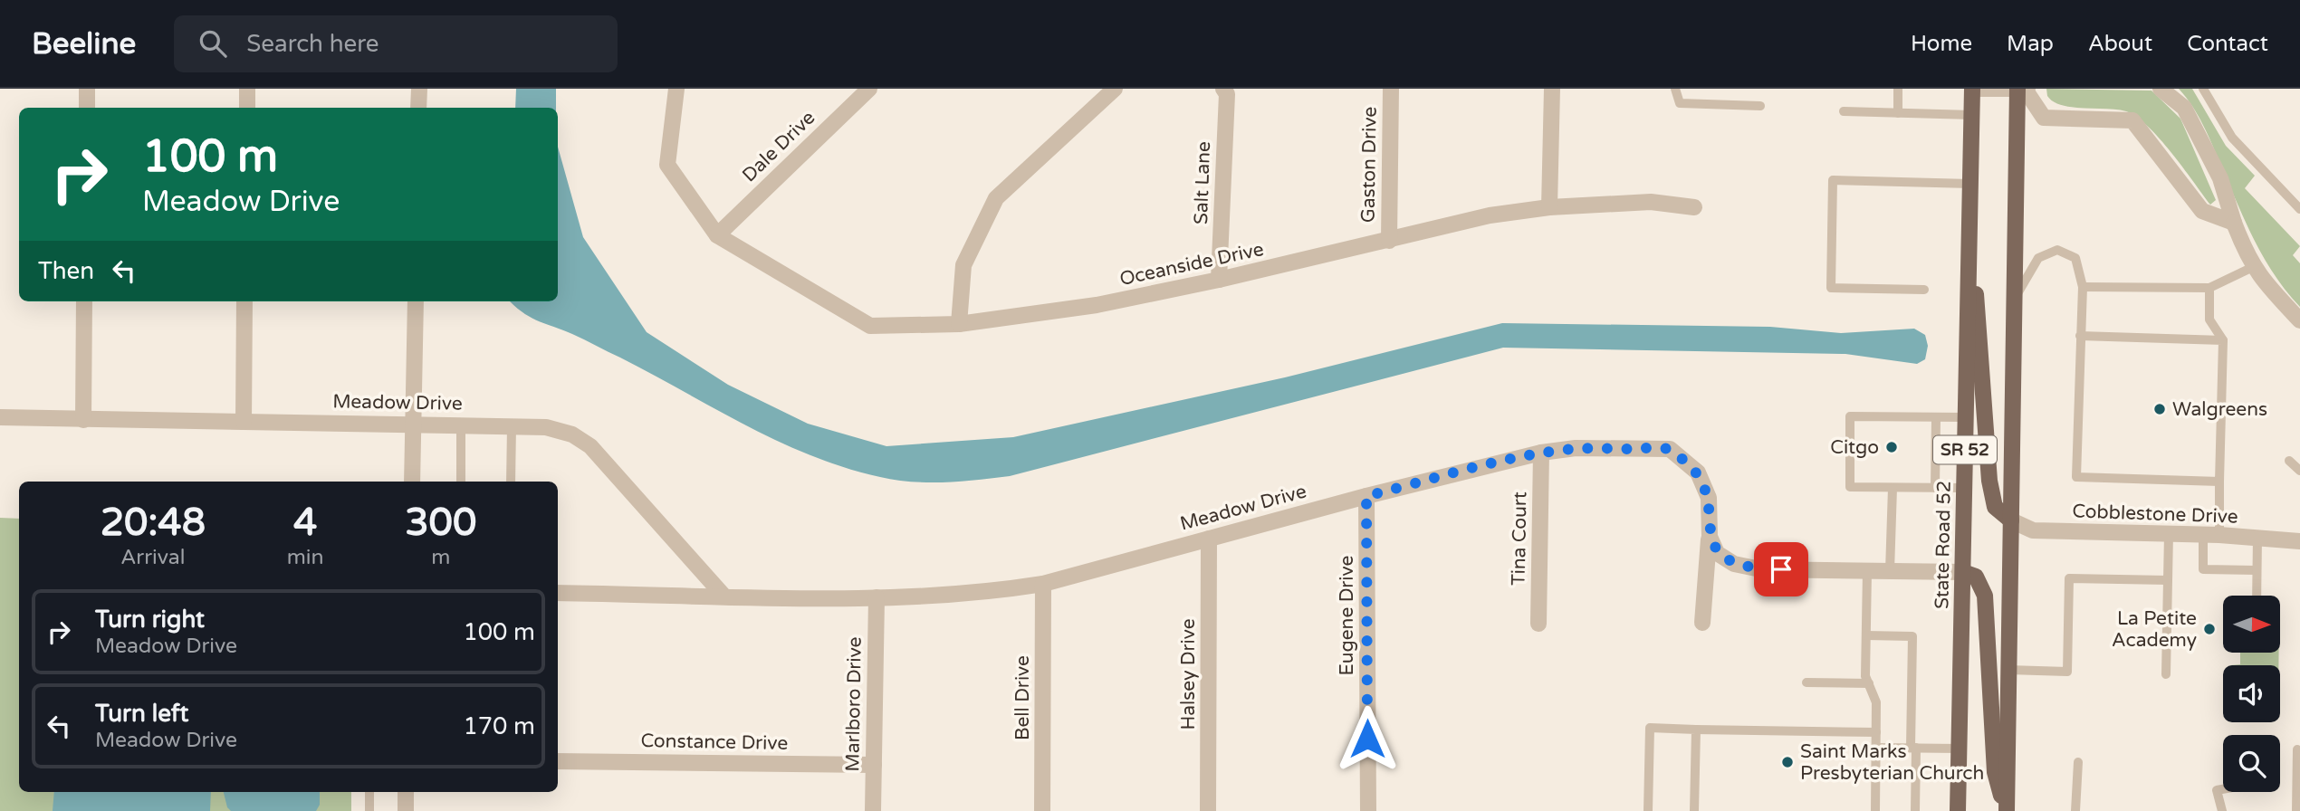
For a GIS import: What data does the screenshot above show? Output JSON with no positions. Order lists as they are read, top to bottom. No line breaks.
{"streets":{"main road":["SR 52","State Road 52"],"street":["Dale Drive","Gaston Drive","Salt Lane","Oceanside Drive","Meadow Drive","Cobblestone Drive","Tina Court","Eugene Drive","Halsey Drive","Bell Drive","Marlboro Drive","Constance Drive"]},"crossings":[["Dale Drive","Oceanside Drive"],["Gaston Drive","Oceanside Drive"],["Salt Lane","Oceanside Drive"],["Meadow Drive","Tina Court"],["Meadow Drive","Eugene Drive"],["Meadow Drive","Halsey Drive"],["Meadow Drive","Bell Drive"],["Meadow Drive","Marlboro Drive"],["SR 52","Cobblestone Drive"],["Marlboro Drive","Constance Drive"]],"places":["Walgreens","Citgo","La Petite Academy","Saint Marks Presbyterian Church"],"north":"right","page":{"header":"Beeline","search":"Search here","nav":["Home","Map","About","Contact"],"turn":["100 m","Meadow Drive"],"then":"Then","eta":["20:48","Arrival","4","min","300","m"],"list":[{"name":"Turn right","note":"Meadow Drive","value":"100 m"},{"name":"Turn left","note":"Meadow Drive","value":"170 m"}]}}
